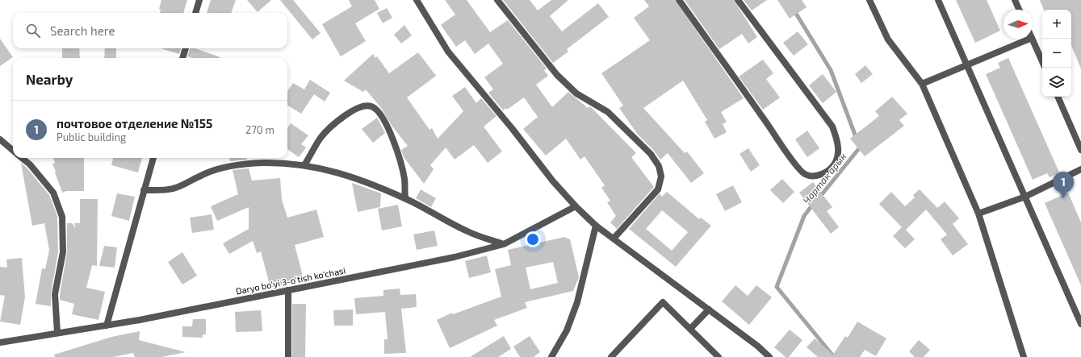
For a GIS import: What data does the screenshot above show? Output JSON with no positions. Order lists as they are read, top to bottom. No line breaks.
{"streets":{"street":["Daryo bo'yi 3-o'tish ko'chasi"]},"water":["Чартак арык"],"north":"right","page":{"map_buttons":["+","−"],"search":"Search here","heading":"Nearby","list":[{"mark":"1","name":"почтовое отделение №155","note":"Public building","value":"270 m"}],"pins":"1"}}
